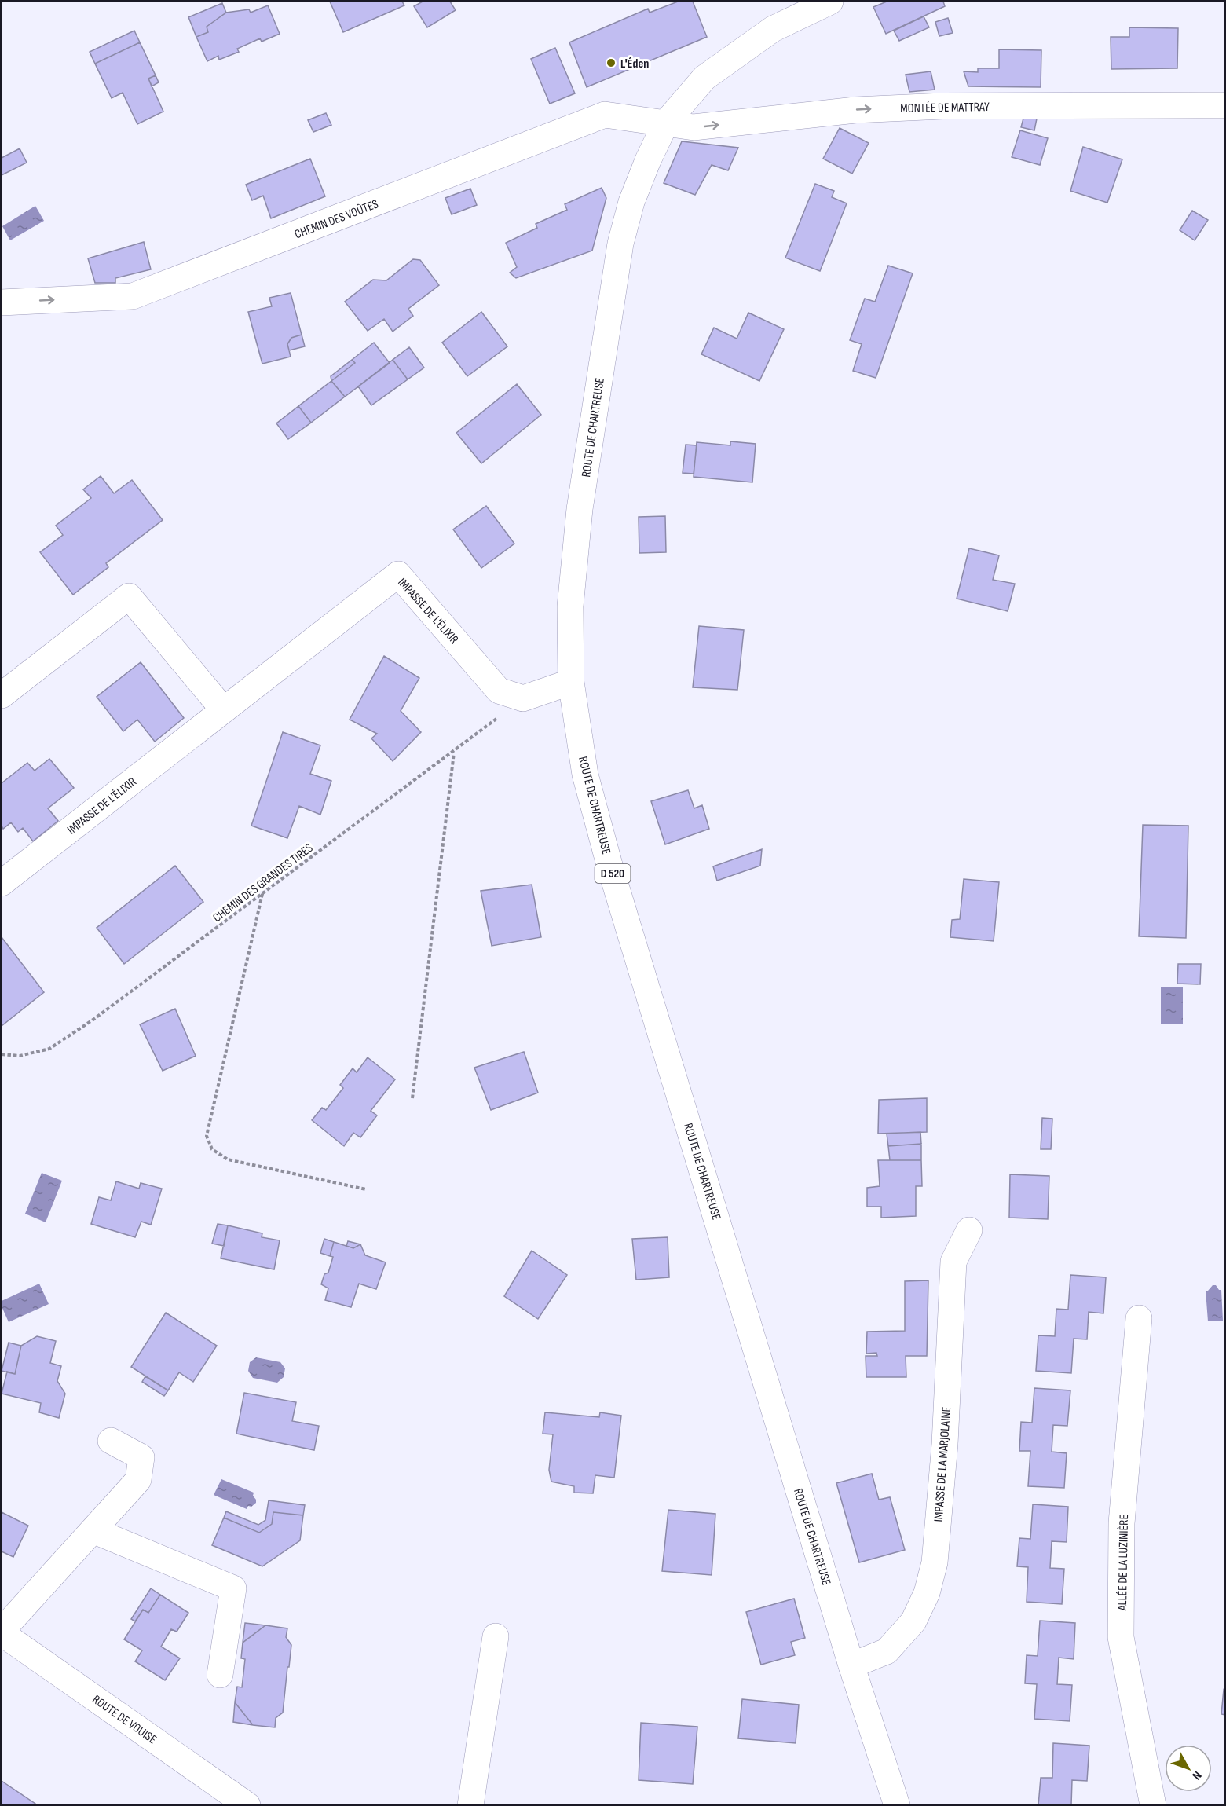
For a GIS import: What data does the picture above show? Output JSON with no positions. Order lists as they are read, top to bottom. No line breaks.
{"streets":{"street":["MONTÉE DE MATTRAY","CHEMIN DES VOÛTES","ROUTE DE CHARTREUSE","IMPASSE DE L'ÉLIXIR","D 520","IMPASSE DE LA MARJOLAINE","ALLÉE DE LA LUZINIÈRE","ROUTE DE VOUISE"],"path":["CHEMIN DES GRANDES TIRES"]},"crossings":[["MONTÉE DE MATTRAY","CHEMIN DES VOÛTES"],["MONTÉE DE MATTRAY","ROUTE DE CHARTREUSE"],["CHEMIN DES VOÛTES","ROUTE DE CHARTREUSE"],["ROUTE DE CHARTREUSE","IMPASSE DE LA MARJOLAINE"],["IMPASSE DE L'ÉLIXIR","CHEMIN DES GRANDES TIRES"]],"one_way":["MONTÉE DE MATTRAY","CHEMIN DES VOÛTES"],"places":["L'Éden"],"north":"bottom right"}
